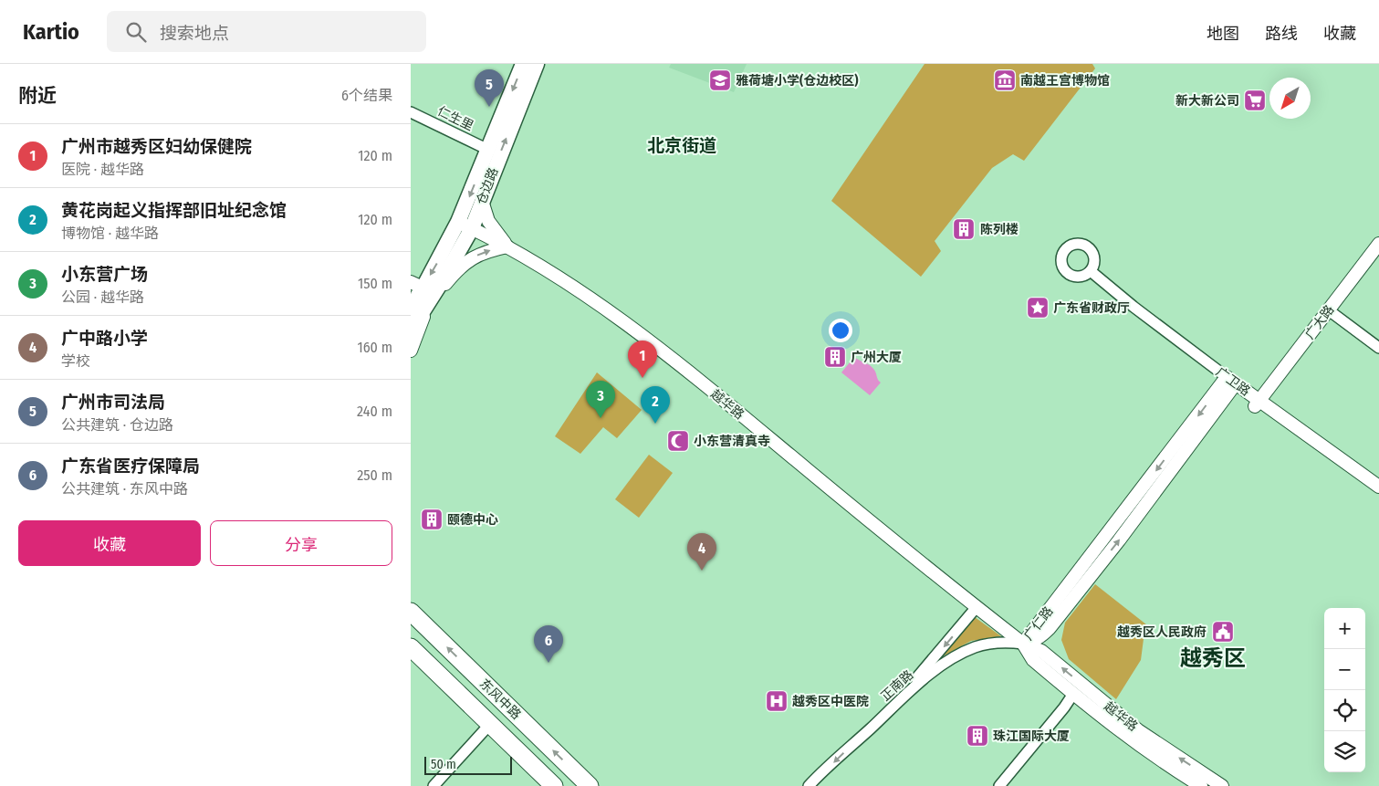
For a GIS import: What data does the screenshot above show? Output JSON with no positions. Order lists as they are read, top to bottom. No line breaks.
{"streets":{"highway":["东风中路"],"main road":["仓边路"],"street":["仁生里","广大路","广卫路","越华路","广仁路","正南路"]},"crossings":[["仁生里","仓边路"],["仓边路","越华路"],["广大路","广卫路"],["广卫路","广仁路"],["越华路","广仁路"],["越华路","正南路"],["广仁路","正南路"]],"one_way":["正南路"],"districts":["北京街道","越秀区"],"places":{"school or university":["雅荷塘小学(仓边校区)"],"museum":["南越王宫博物馆"],"supermarket":["新大新公司"],"building":["陈列楼","广州大厦","颐德中心","珠江国际大厦"],"place":["广东省财政厅"],"mosque":["小东营清真寺"],"public building":["越秀区人民政府"],"hospital":["越秀区中医院"]},"scale_bar":"50 m","north":"bottom left","page":{"header":"Kartio","search":"搜索地点","nav":["地图","路线","收藏"],"heading":["附近","6个结果"],"pins":["5","1","3","2","4","6"],"list":[{"mark":"1","name":"广州市越秀区妇幼保健院","note":"医院 · 越华路","value":"120 m"},{"mark":"2","name":"黄花岗起义指挥部旧址纪念馆","note":"博物馆 · 越华路","value":"120 m"},{"mark":"3","name":"小东营广场","note":"公园 · 越华路","value":"150 m"},{"mark":"4","name":"广中路小学","note":"学校","value":"160 m"},{"mark":"5","name":"广州市司法局","note":"公共建筑 · 仓边路","value":"240 m"},{"mark":"6","name":"广东省医疗保障局","note":"公共建筑 · 东风中路","value":"250 m"}],"buttons":["收藏","分享"],"map_buttons":["+","−"],"scale":"50 m"}}
